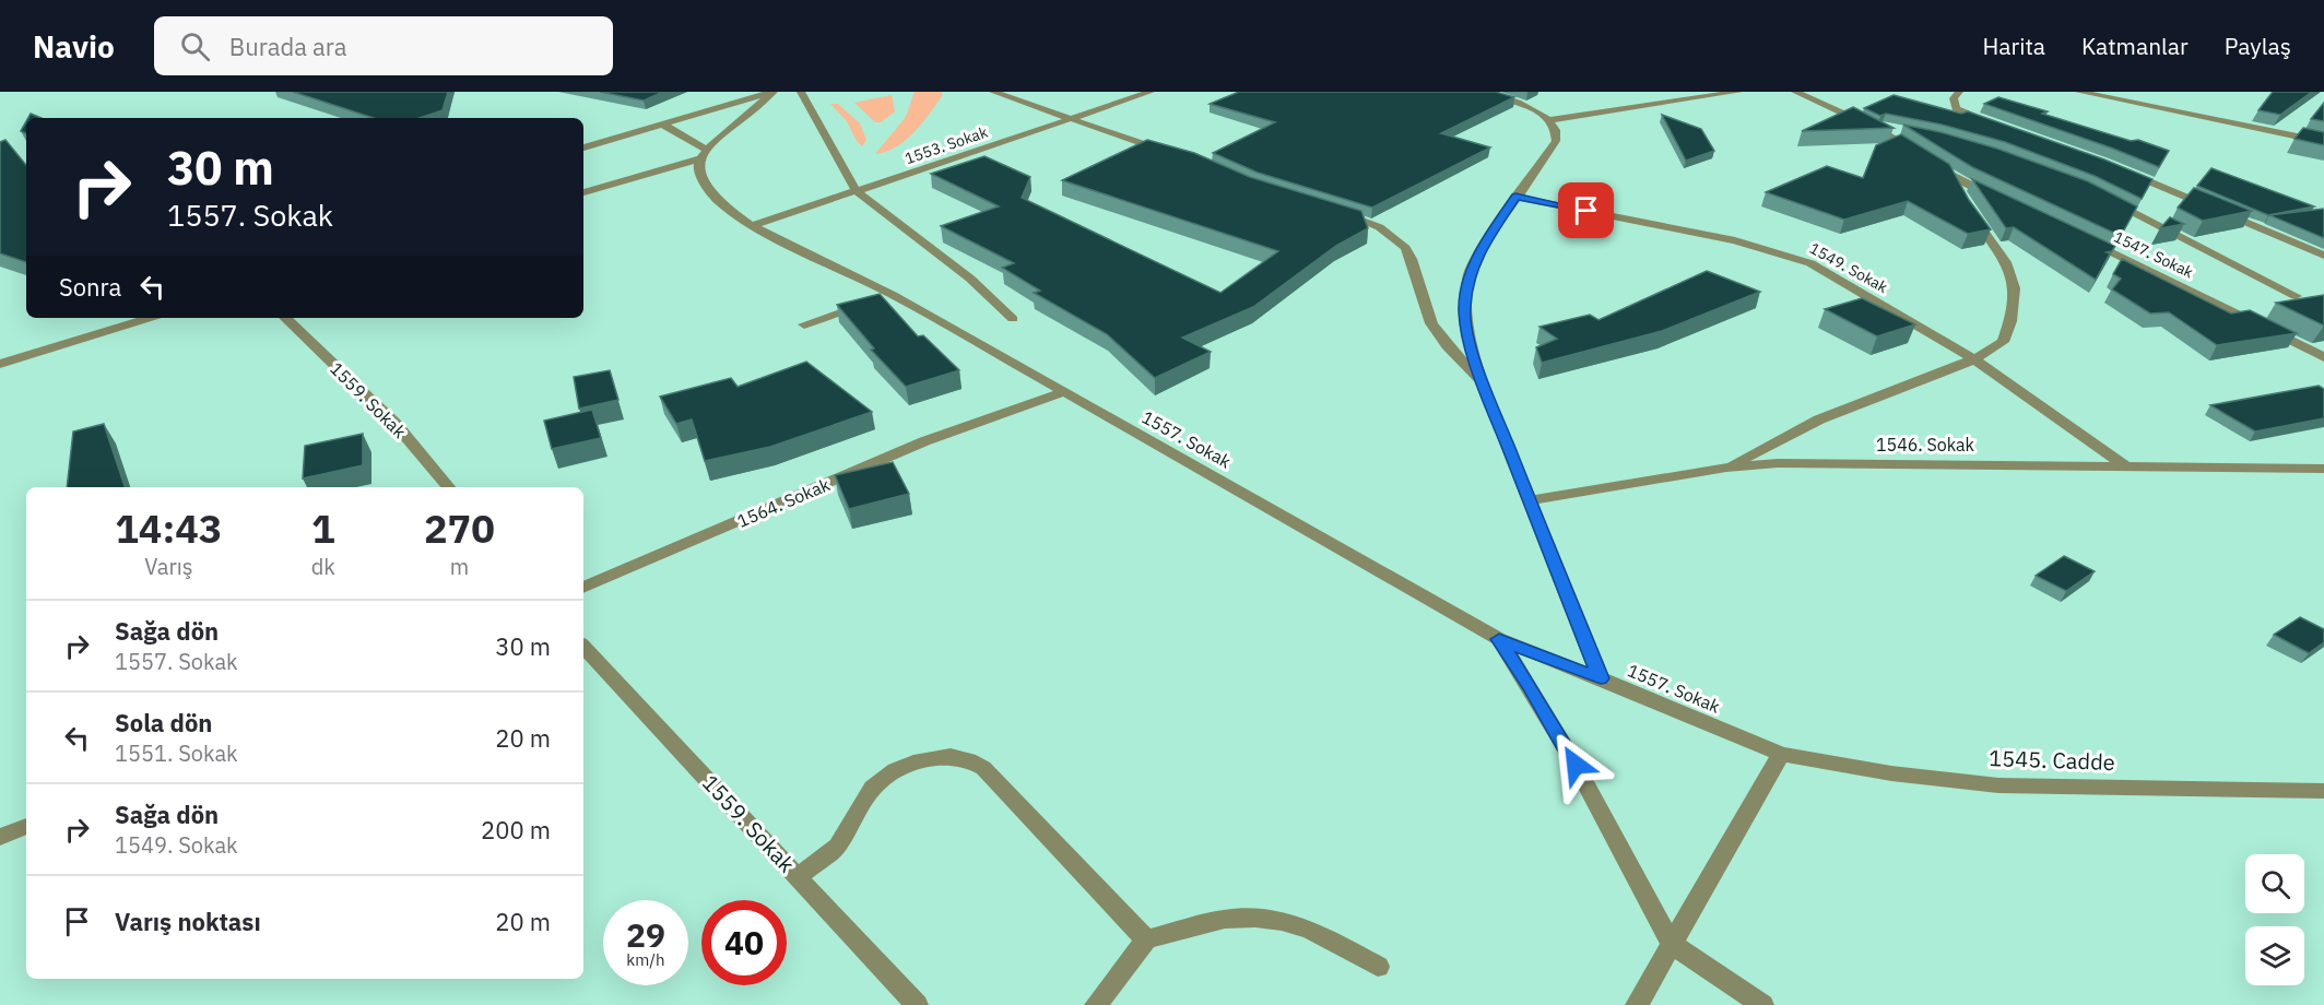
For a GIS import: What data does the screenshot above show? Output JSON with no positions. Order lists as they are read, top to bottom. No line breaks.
{"streets":{"street":["1553. Sokak","1547. Sokak","1549. Sokak","1559. Sokak","1557. Sokak","1546. Sokak","1564. Sokak","1545. Cadde"]},"crossings":[["1553. Sokak","1557. Sokak"],["1549. Sokak","1546. Sokak"],["1557. Sokak","1564. Sokak"],["1557. Sokak","1545. Cadde"]],"page":{"header":"Navio","search":"Burada ara","nav":["Harita","Katmanlar","Paylaş"],"turn":["30 m","1557. Sokak"],"then":"Sonra","eta":["14:43","Varış","1","dk","270","m"],"list":[{"name":"Sağa dön","note":"1557. Sokak","value":"30 m"},{"name":"Sola dön","note":"1551. Sokak","value":"20 m"},{"name":"Sağa dön","note":"1549. Sokak","value":"200 m"},{"name":"Varış noktası","value":"20 m"}],"speed":"29 km/h","limit":"40"}}
